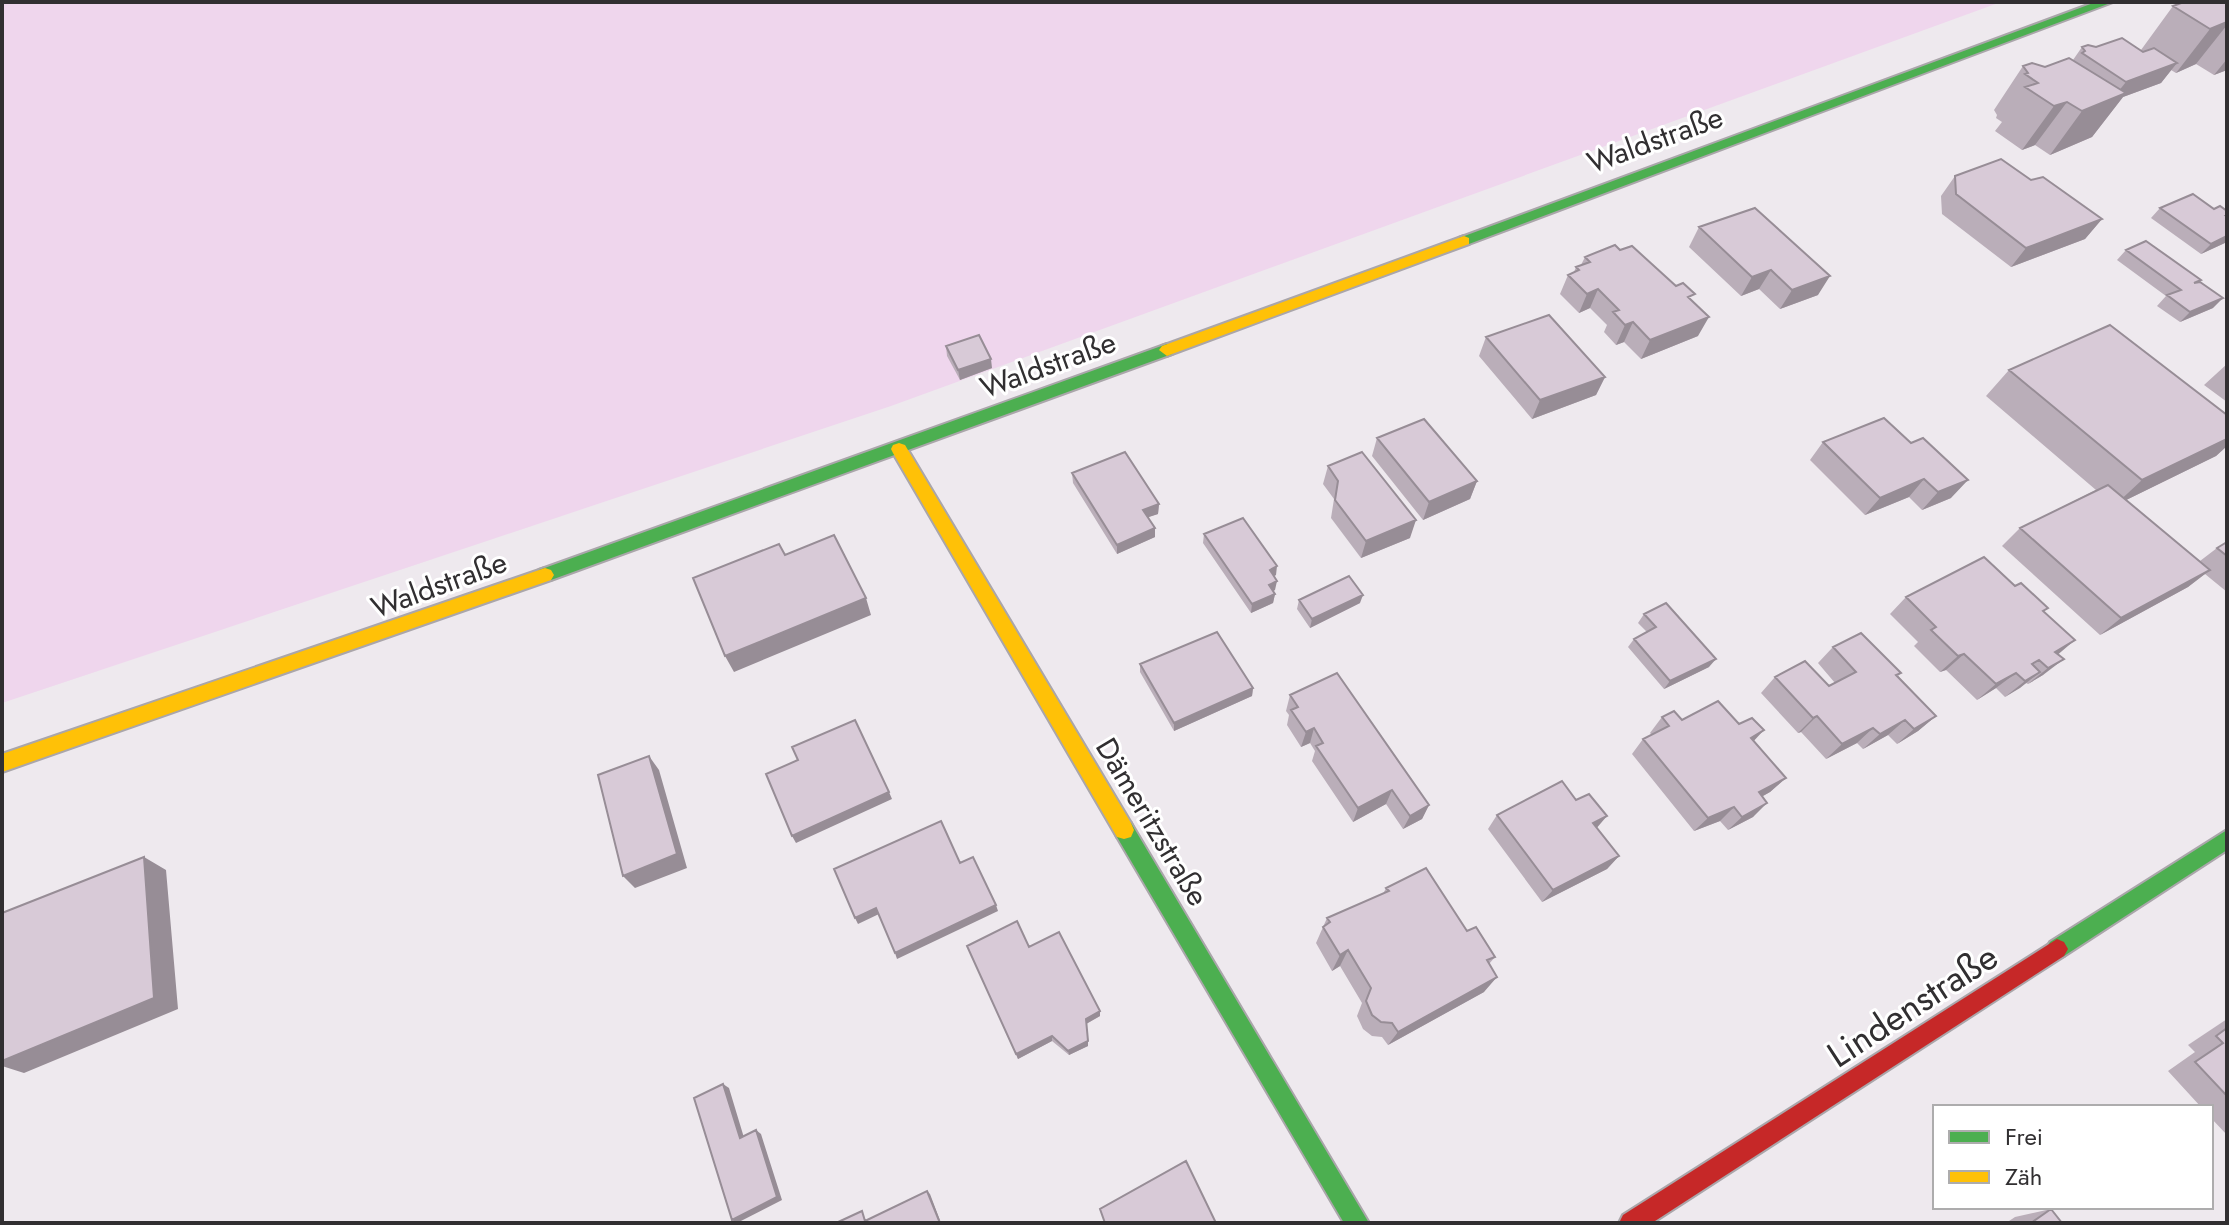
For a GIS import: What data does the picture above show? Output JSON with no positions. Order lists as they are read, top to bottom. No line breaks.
{"streets":{"street":["Waldstraße","Dämeritzstraße","Lindenstraße"]},"crossings":[["Waldstraße","Dämeritzstraße"]],"legend":["Frei","Zäh"]}
